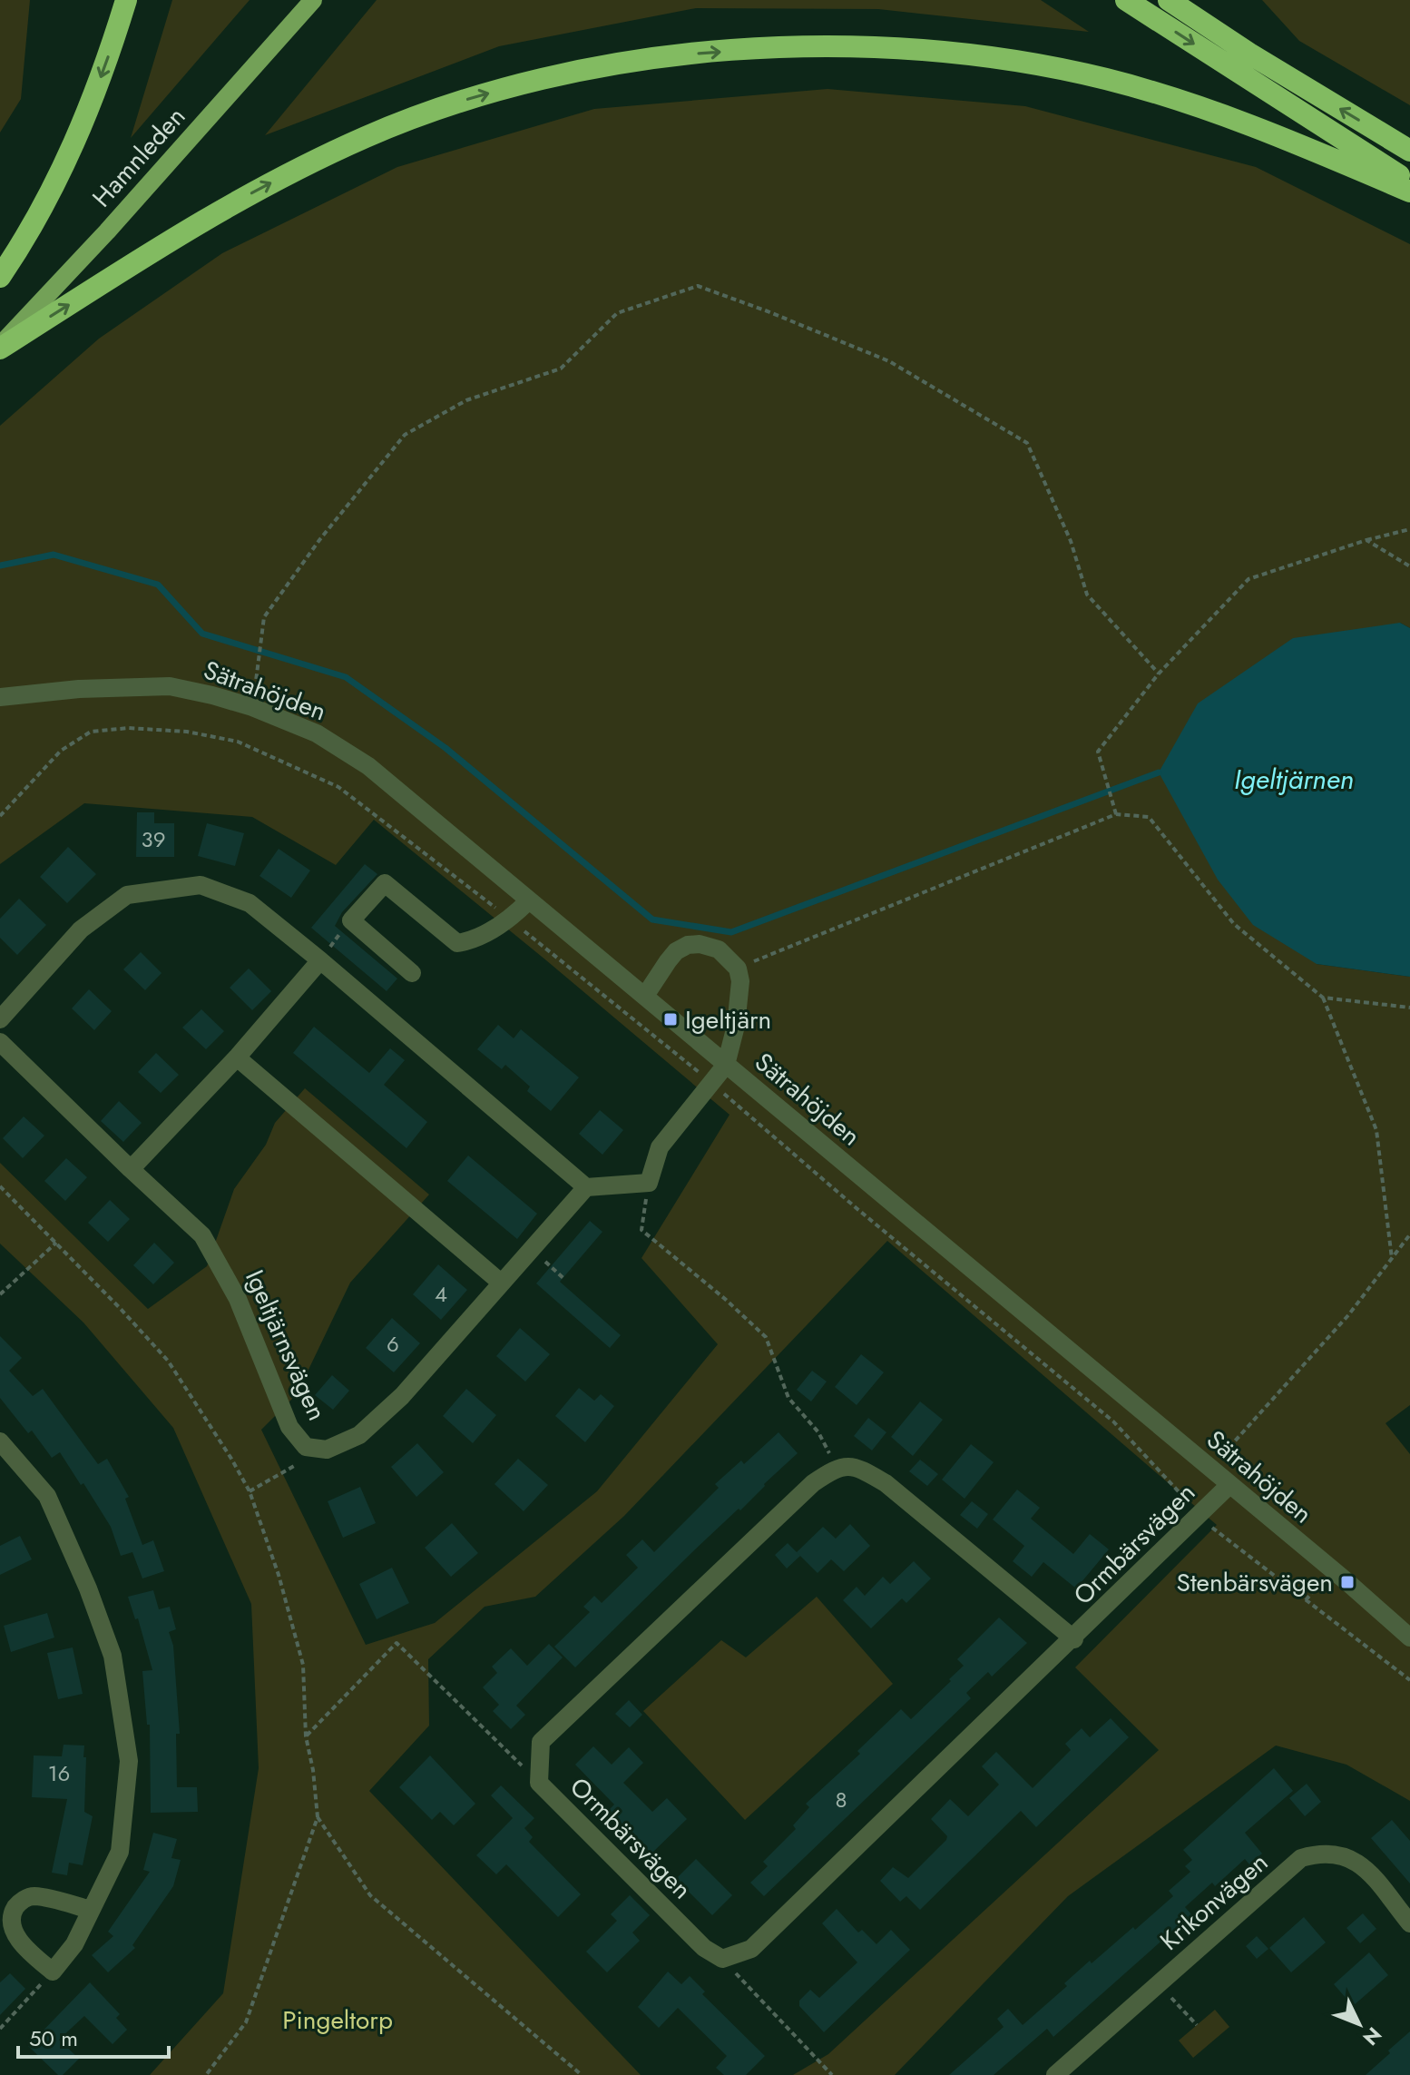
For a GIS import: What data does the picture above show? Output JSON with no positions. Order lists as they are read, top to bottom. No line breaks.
{"streets":{"main road":["Hamnleden"],"street":["Sätrahöjden","Igeltjärnsvägen","Ormbärsvägen","Krikonvägen"]},"crossings":[["Sätrahöjden","Ormbärsvägen"]],"water":["Igeltjärnen"],"parks":["Pingeltorp"],"places":{"transit":["Igeltjärn","Stenbärsvägen"]},"house_numbers":["39","4","6","16","8"],"scale_bar":"50 m","north":"bottom right"}
